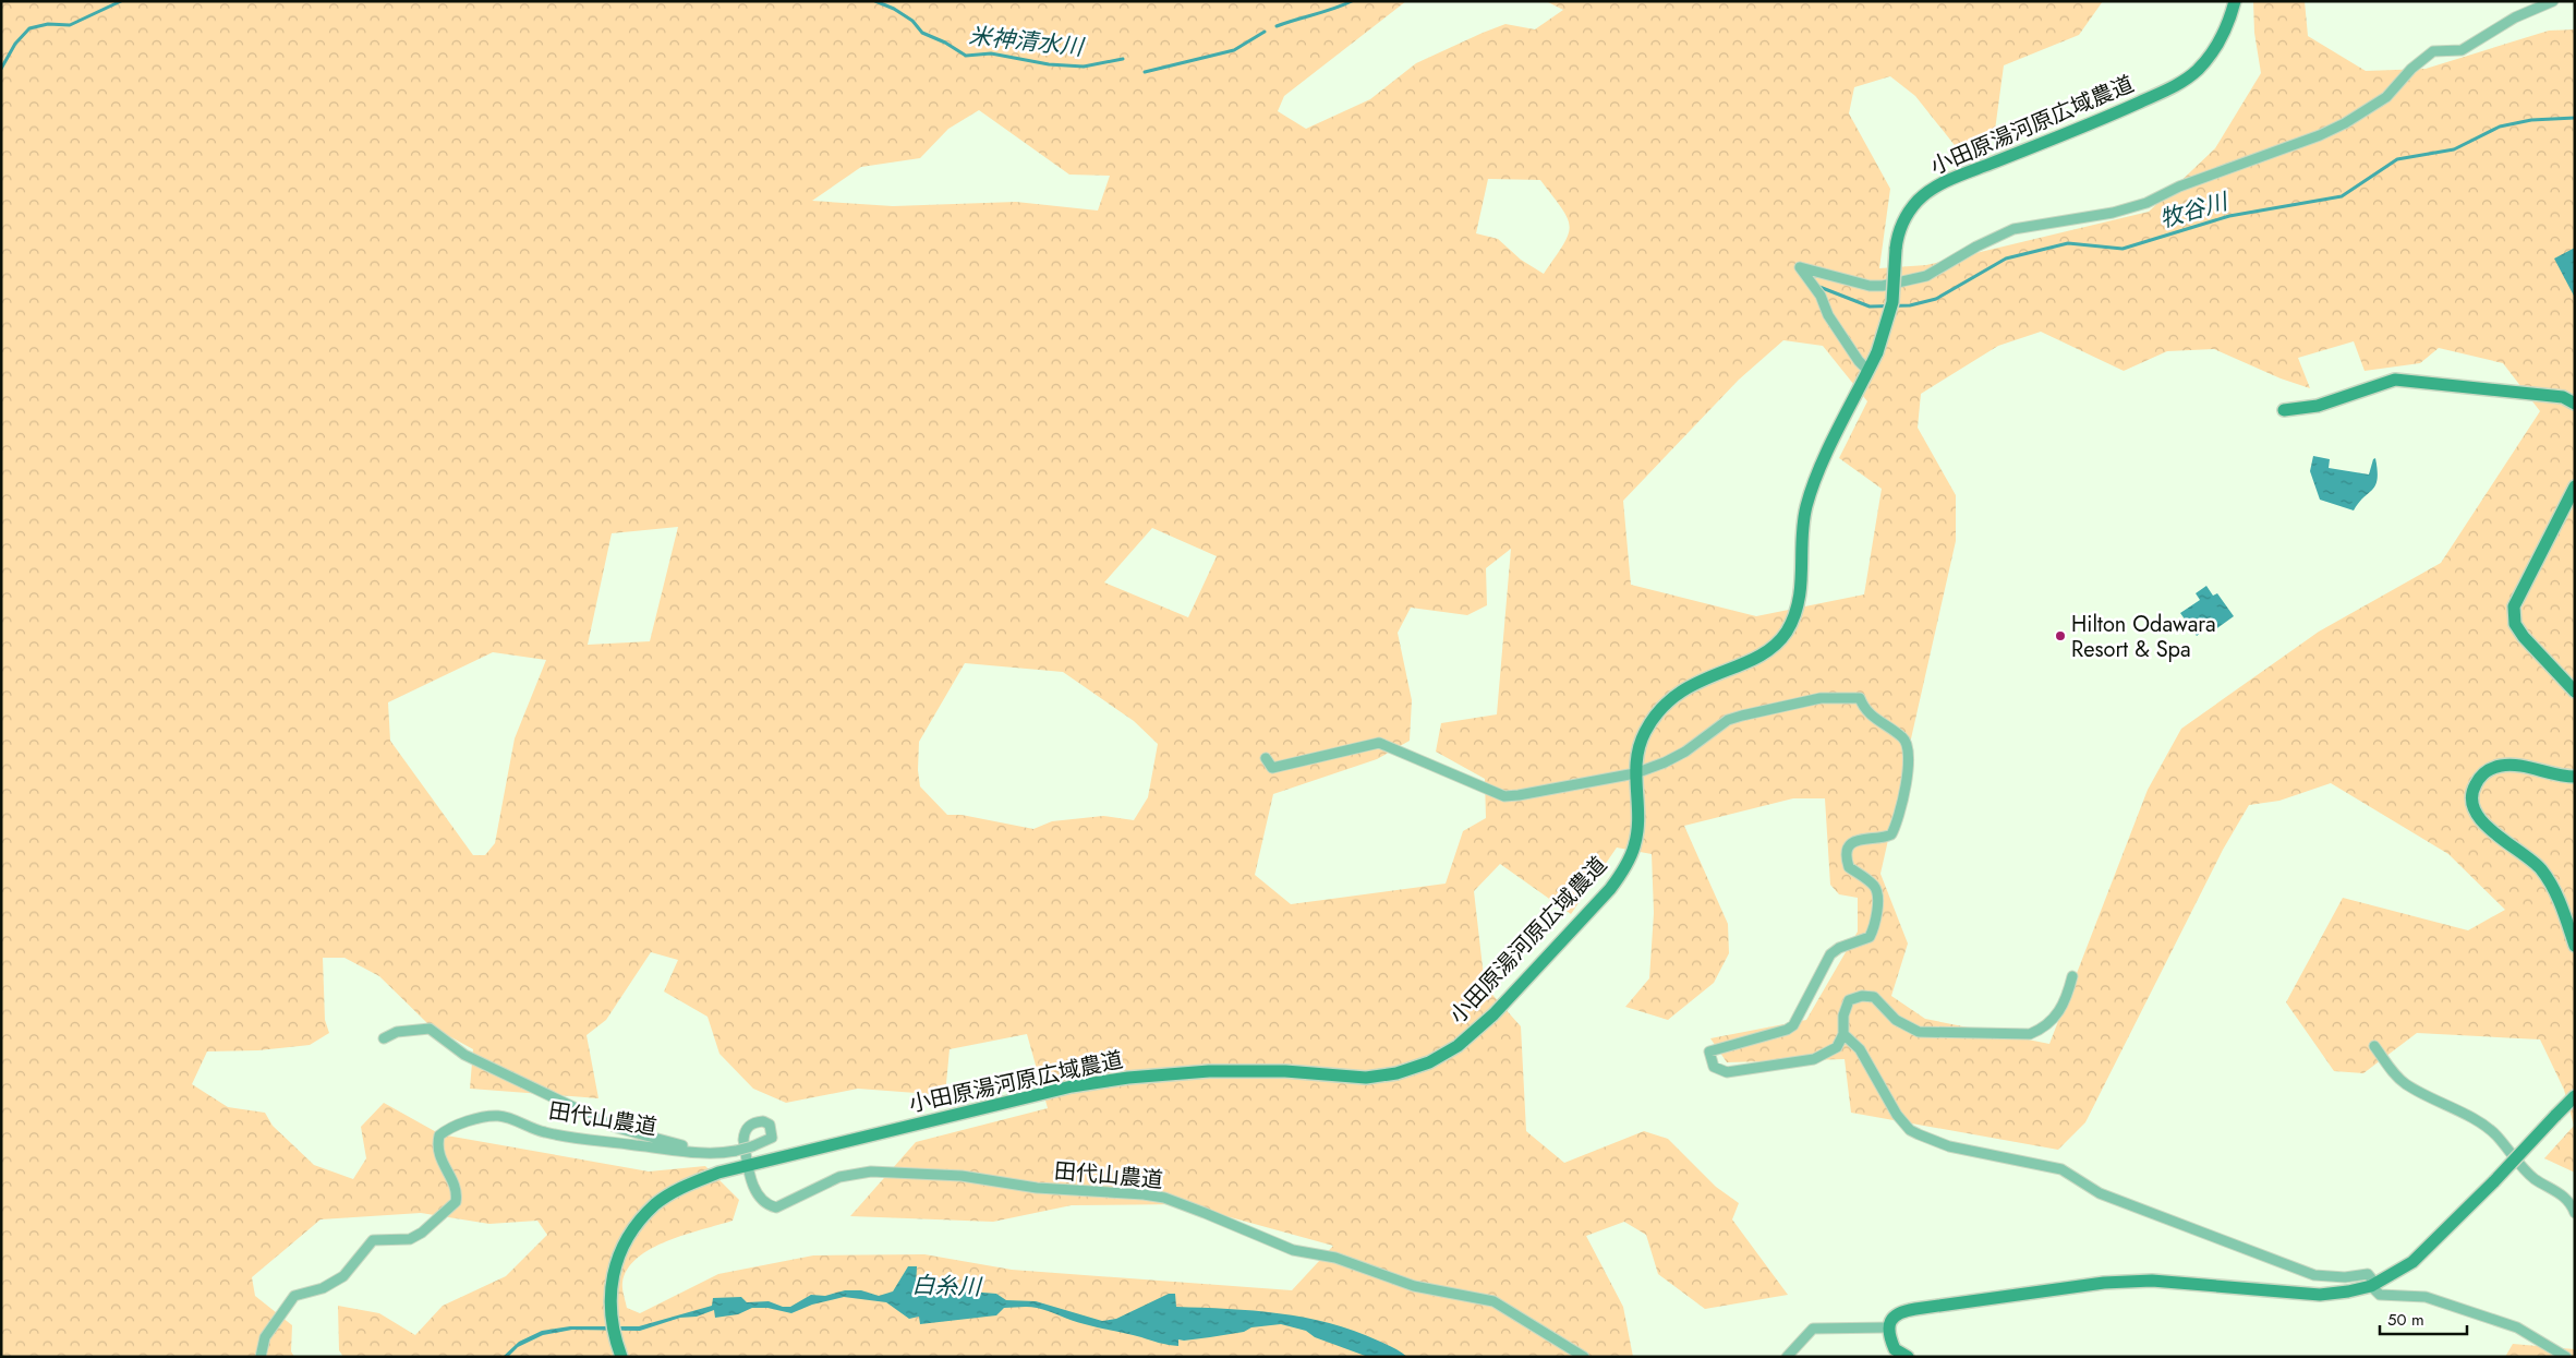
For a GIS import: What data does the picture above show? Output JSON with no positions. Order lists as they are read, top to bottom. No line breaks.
{"streets":{"street":["小田原湯河原広域農道","田代山農道"]},"crossings":[["小田原湯河原広域農道","田代山農道"]],"water":["米神清水川","牧谷川","白糸川"],"places":["Hilton Odawara Resort & Spa"],"scale_bar":"50 m"}
